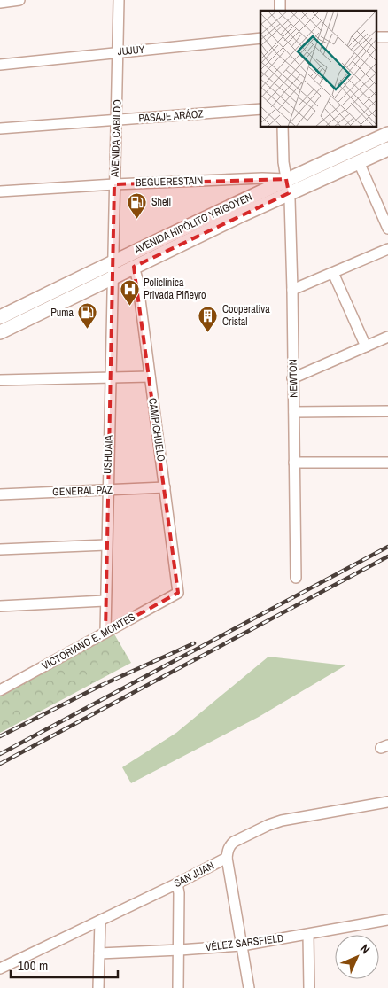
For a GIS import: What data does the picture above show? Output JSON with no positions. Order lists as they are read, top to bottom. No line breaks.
{"streets":{"main road":["AVENIDA HIPÓLITO YRIGOYEN"],"street":["JUJUY","PASAJE ARÁOZ","AVENIDA CABILDO","BEGUERESTAIN","NEWTON","CAMPICHUELO","USHUAIA","GENERAL PAZ","VICTORIANO E. MONTES","SAN JUAN","VÉLEZ SARSFIELD"]},"crossings":[["JUJUY","AVENIDA CABILDO"],["PASAJE ARÁOZ","AVENIDA CABILDO"],["AVENIDA CABILDO","BEGUERESTAIN"],["AVENIDA CABILDO","AVENIDA HIPÓLITO YRIGOYEN"],["AVENIDA CABILDO","USHUAIA"],["BEGUERESTAIN","AVENIDA HIPÓLITO YRIGOYEN"],["BEGUERESTAIN","NEWTON"],["AVENIDA HIPÓLITO YRIGOYEN","NEWTON"],["AVENIDA HIPÓLITO YRIGOYEN","CAMPICHUELO"],["AVENIDA HIPÓLITO YRIGOYEN","USHUAIA"],["CAMPICHUELO","GENERAL PAZ"],["CAMPICHUELO","VICTORIANO E. MONTES"],["USHUAIA","GENERAL PAZ"],["USHUAIA","VICTORIANO E. MONTES"]],"places":{"fuel station":["Shell","Puma"],"hospital":["Policlínica Privada Piñeyro"],"building":["Cooperativa Cristal"]},"scale_bar":"100 m","north":"top right"}
